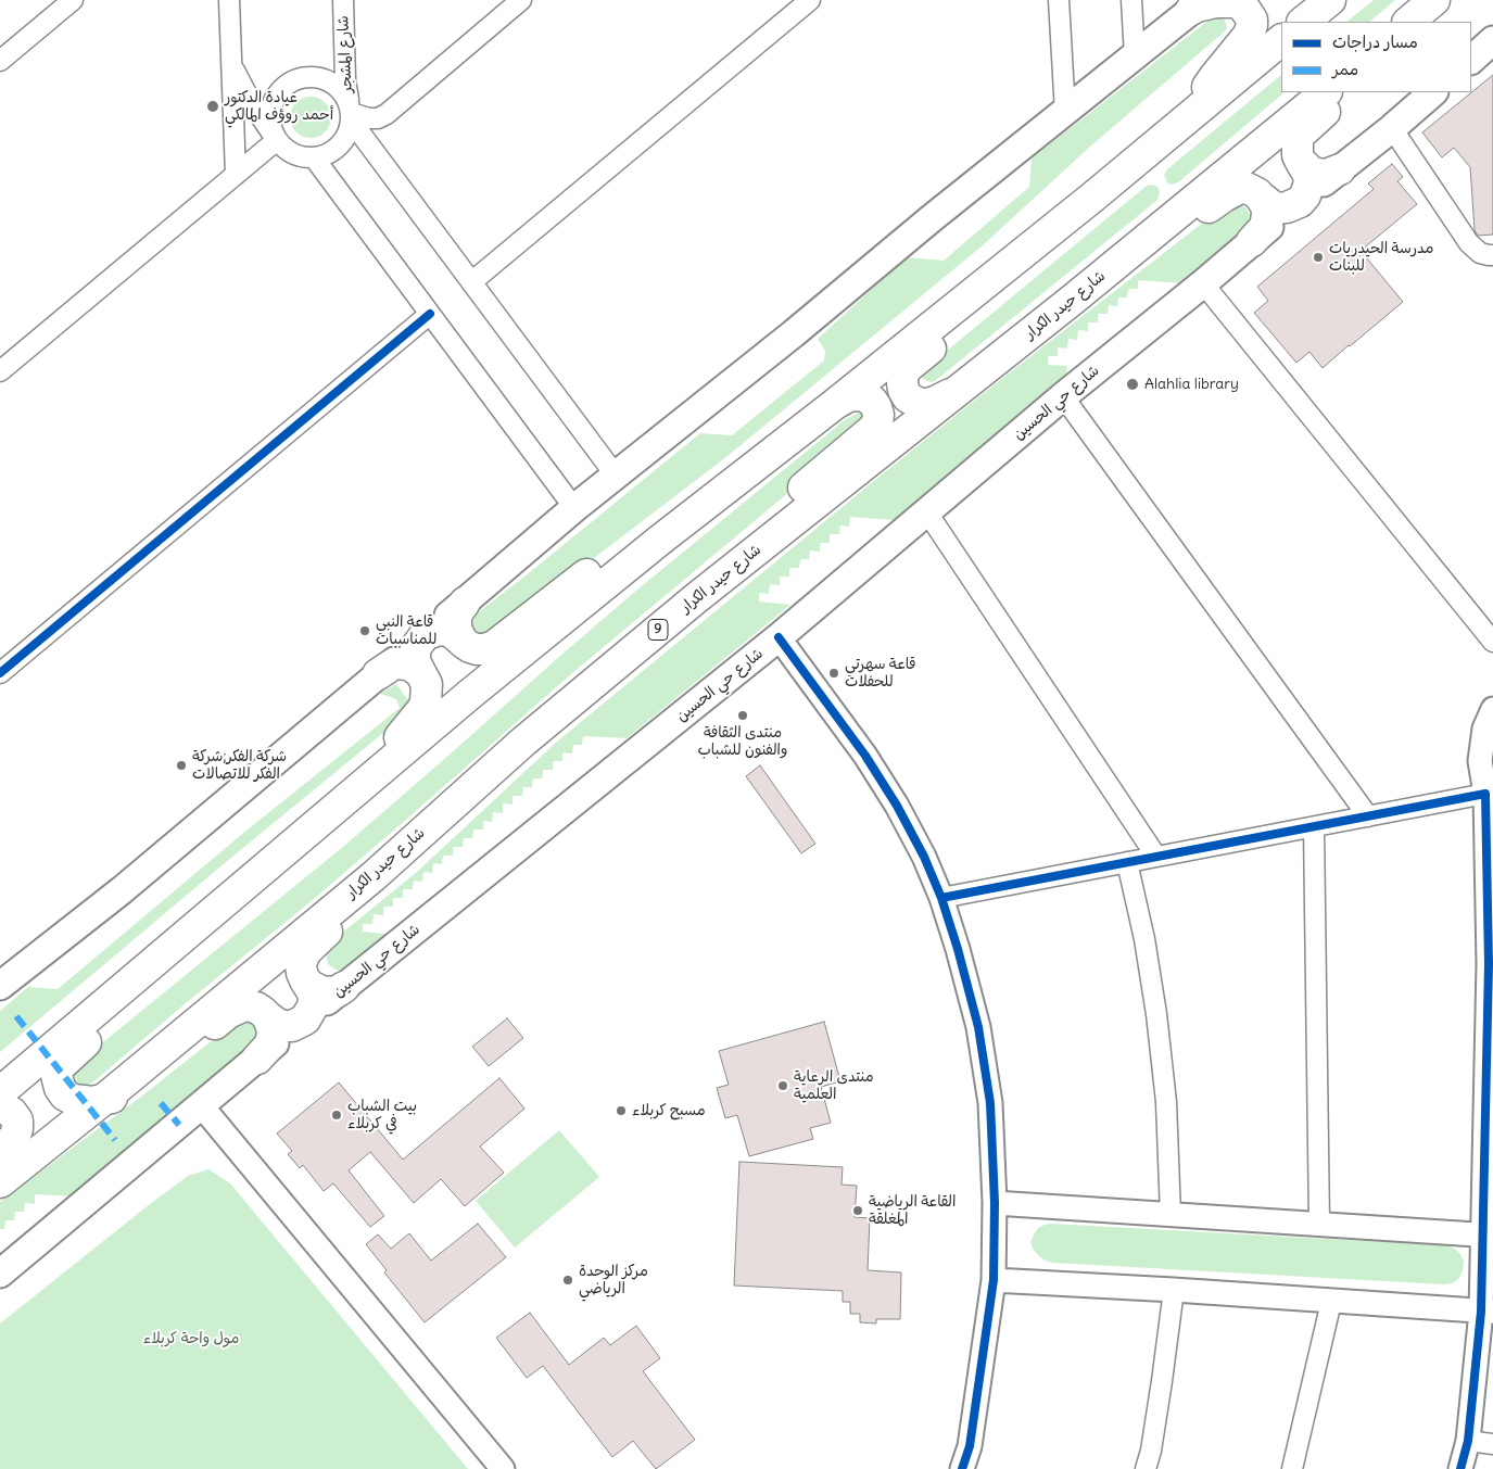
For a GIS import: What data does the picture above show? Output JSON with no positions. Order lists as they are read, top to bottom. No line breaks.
{"streets":{"highway":["شارع حيدر الكرار","9"],"main road":["شارع حي الحسين"],"street":["شارع المشجر"]},"parks":["مول واحة كربلاء"],"places":["عيادة الدكتور أحمد روؤف المالكي","مدرسة الحيدريات للبنات","Alahlia library","قاعة النبي للمناسبات","قاعة سهرتي للحفلات","منتدى الثقافة والفنون للشباب","شركة الفكر;شركة الفكر للاتصالات","منتدى الرعاية العلمية","مسبح كربلاء","بيت الشباب في كربلاء","القاعة الرياضية المغلقة","مركز الوحدة الرياضي"],"legend":["مسار دراجات","ممر"]}
